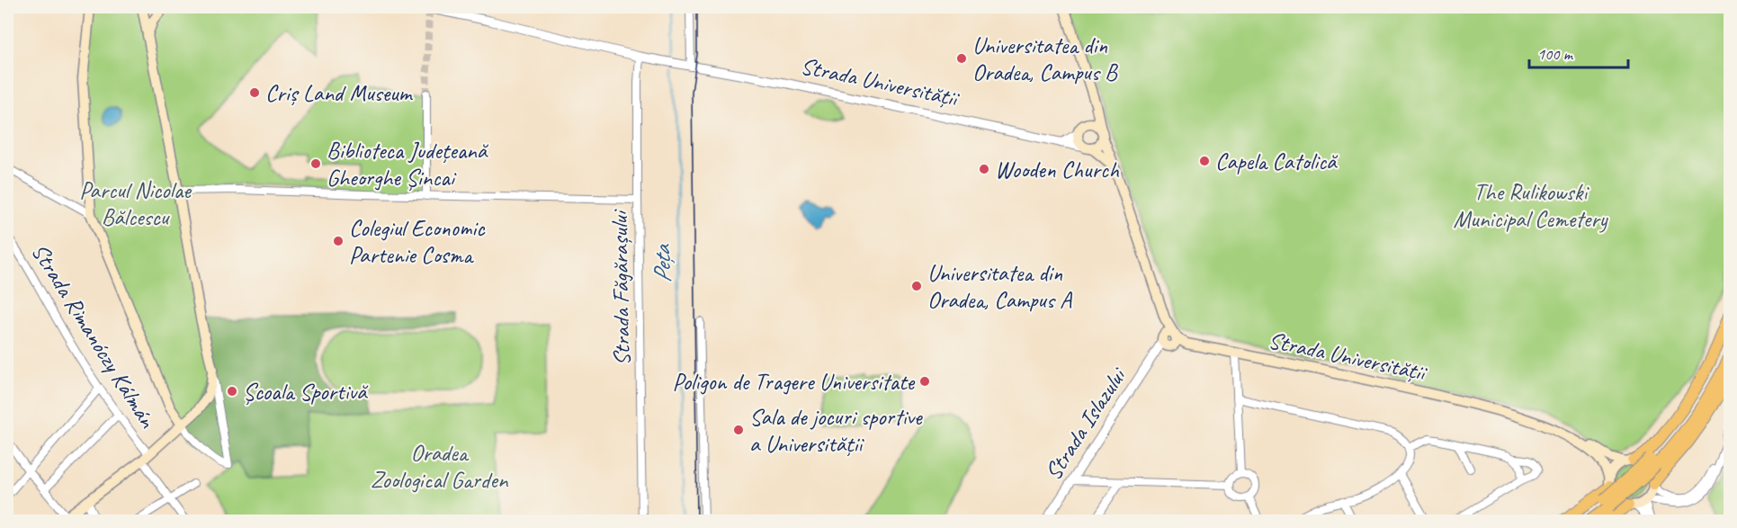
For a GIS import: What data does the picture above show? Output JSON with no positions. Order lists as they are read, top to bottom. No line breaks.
{"streets":{"main road":["Strada Universității"],"street":["Strada Făgărașului","Strada Rimanóczy Kálmán","Strada Islazului"]},"crossings":[["Strada Universității","Strada Făgărașului"],["Strada Universității","Strada Islazului"]],"water":["Peța"],"parks":["Parcul Nicolae Bălcescu","The Rulikowski Municipal Cemetery","Oradea Zoological Garden"],"places":["Universitatea din Oradea, Campus B","Criș Land Museum","Capela Catolică","Biblioteca Județeană Gheorghe Șincai","Wooden Church","Colegiul Economic Partenie Cosma","Universitatea din Oradea, Campus A","Poligon de Tragere Universitate","Școala Sportivă","Sala de jocuri sportive a Universității"],"scale_bar":"100 m"}
